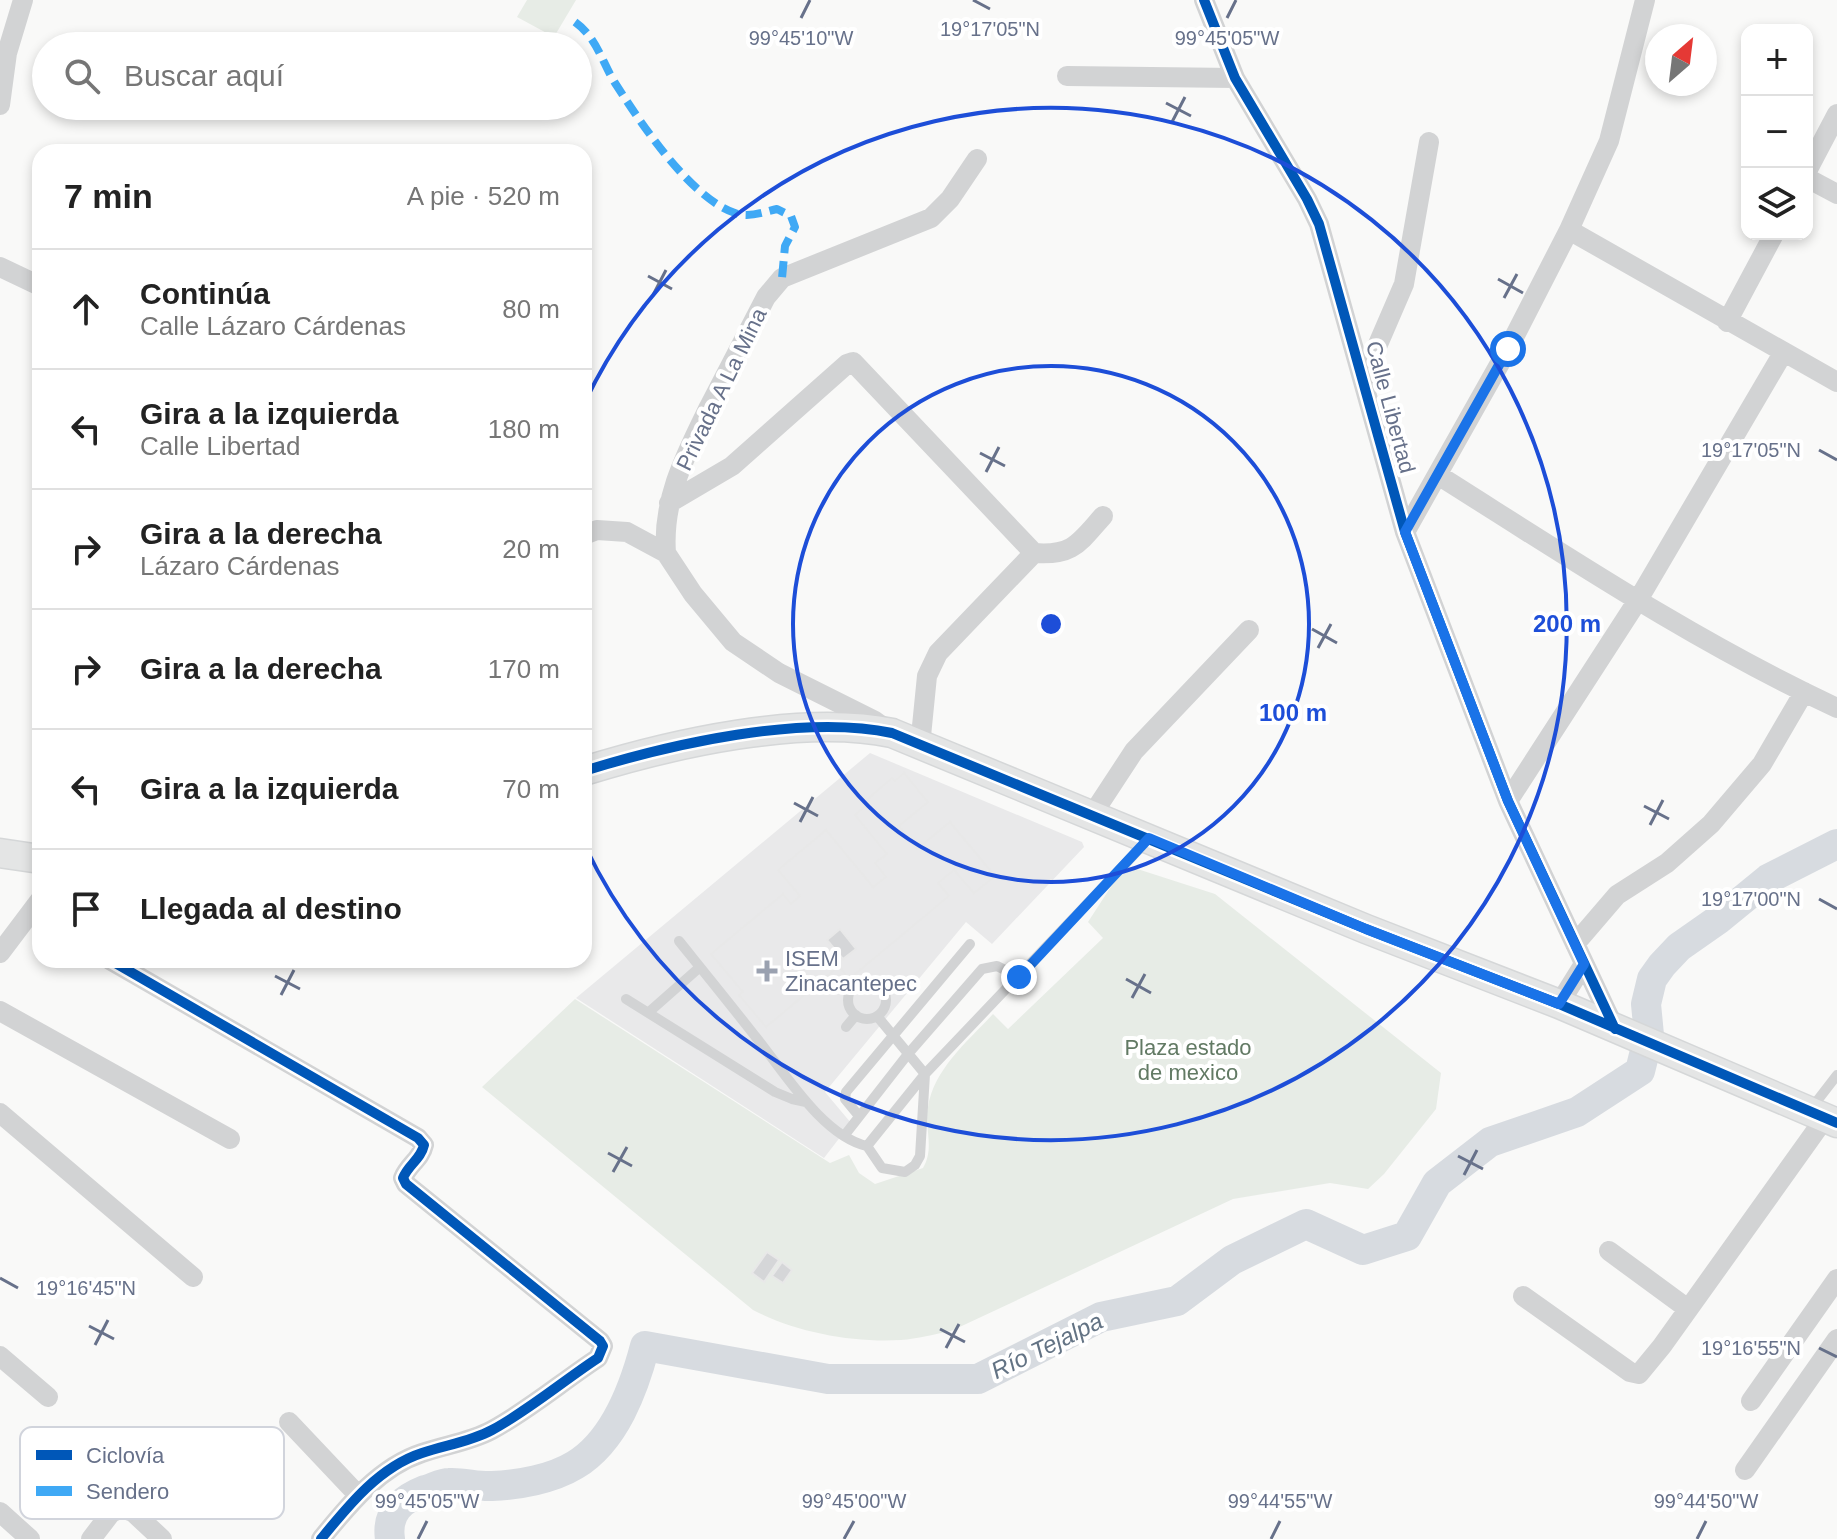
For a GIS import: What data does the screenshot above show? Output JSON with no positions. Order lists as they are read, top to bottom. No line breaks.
{"streets":{"street":["Privada A La Mina","Calle Libertad"]},"water":["Río Tejalpa"],"parks":["Plaza estado de mexico"],"places":{"health":["ISEM Zinacantepec"]},"legend":["Ciclovía","Sendero"],"north":"top right","page":{"map_buttons":["+","−"],"search":"Buscar aquí","heading":["7 min","A pie · 520 m"],"list":[["Continúa","Calle Lázaro Cárdenas","80 m"],["Gira a la izquierda","Calle Libertad","180 m"],["Gira a la derecha","Lázaro Cárdenas","20 m"],["Gira a la derecha","170 m"],["Gira a la izquierda","70 m"],"Llegada al destino"]},"coordinates":["19°17'05\"N","99°45'10\"W","99°45'05\"W","19°17'00\"N","19°16'45\"N","19°16'55\"N","99°45'00\"W","99°44'55\"W","99°44'50\"W"],"rings":["200 m","100 m"]}
